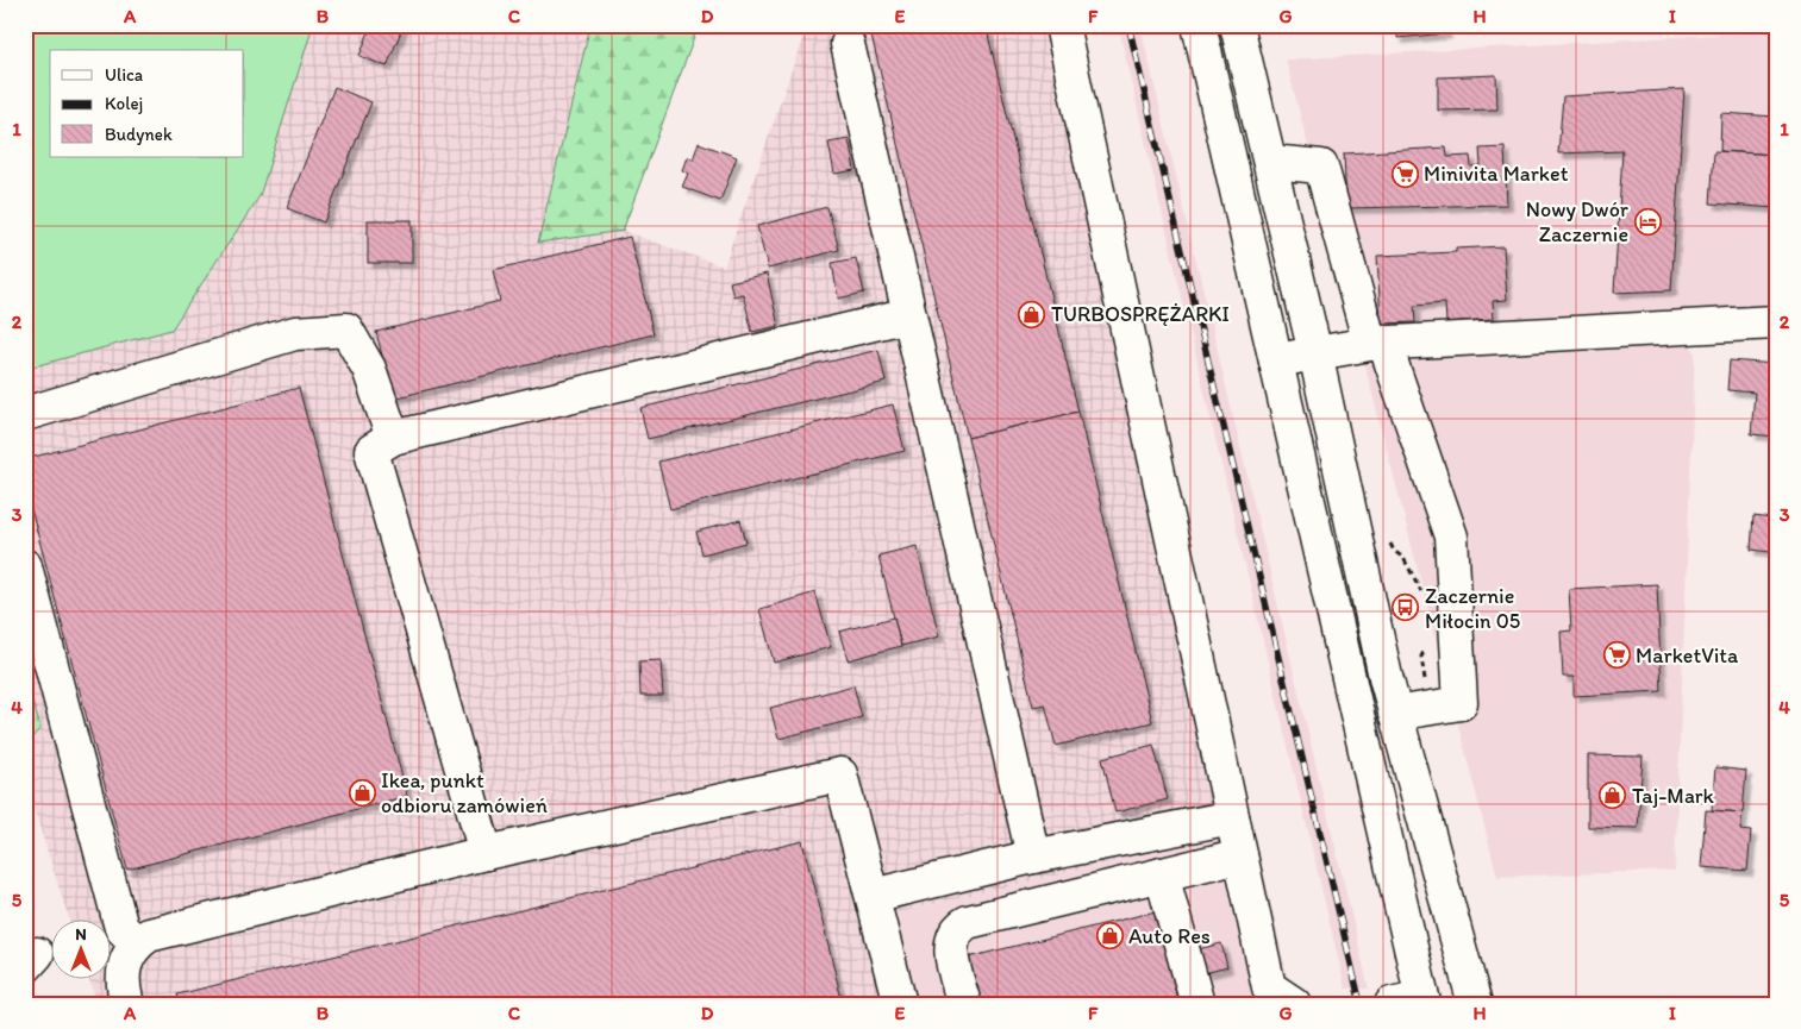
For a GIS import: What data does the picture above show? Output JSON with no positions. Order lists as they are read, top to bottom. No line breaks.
{"places":{"supermarket":["Minivita Market","MarketVita"],"hotel":["Nowy Dwór Zaczernie"],"shop":["TURBOSPRĘŻARKI","Ikea, punkt odbioru zamówień","Taj-Mark","Auto Res"],"bus stop":["Zaczernie Miłocin 05"]},"legend":["Ulica","Kolej","Budynek"],"north":"top","grid":{"columns":["A","B","C","D","E","F","G","H","I"],"rows":["1","2","3","4","5"]}}
